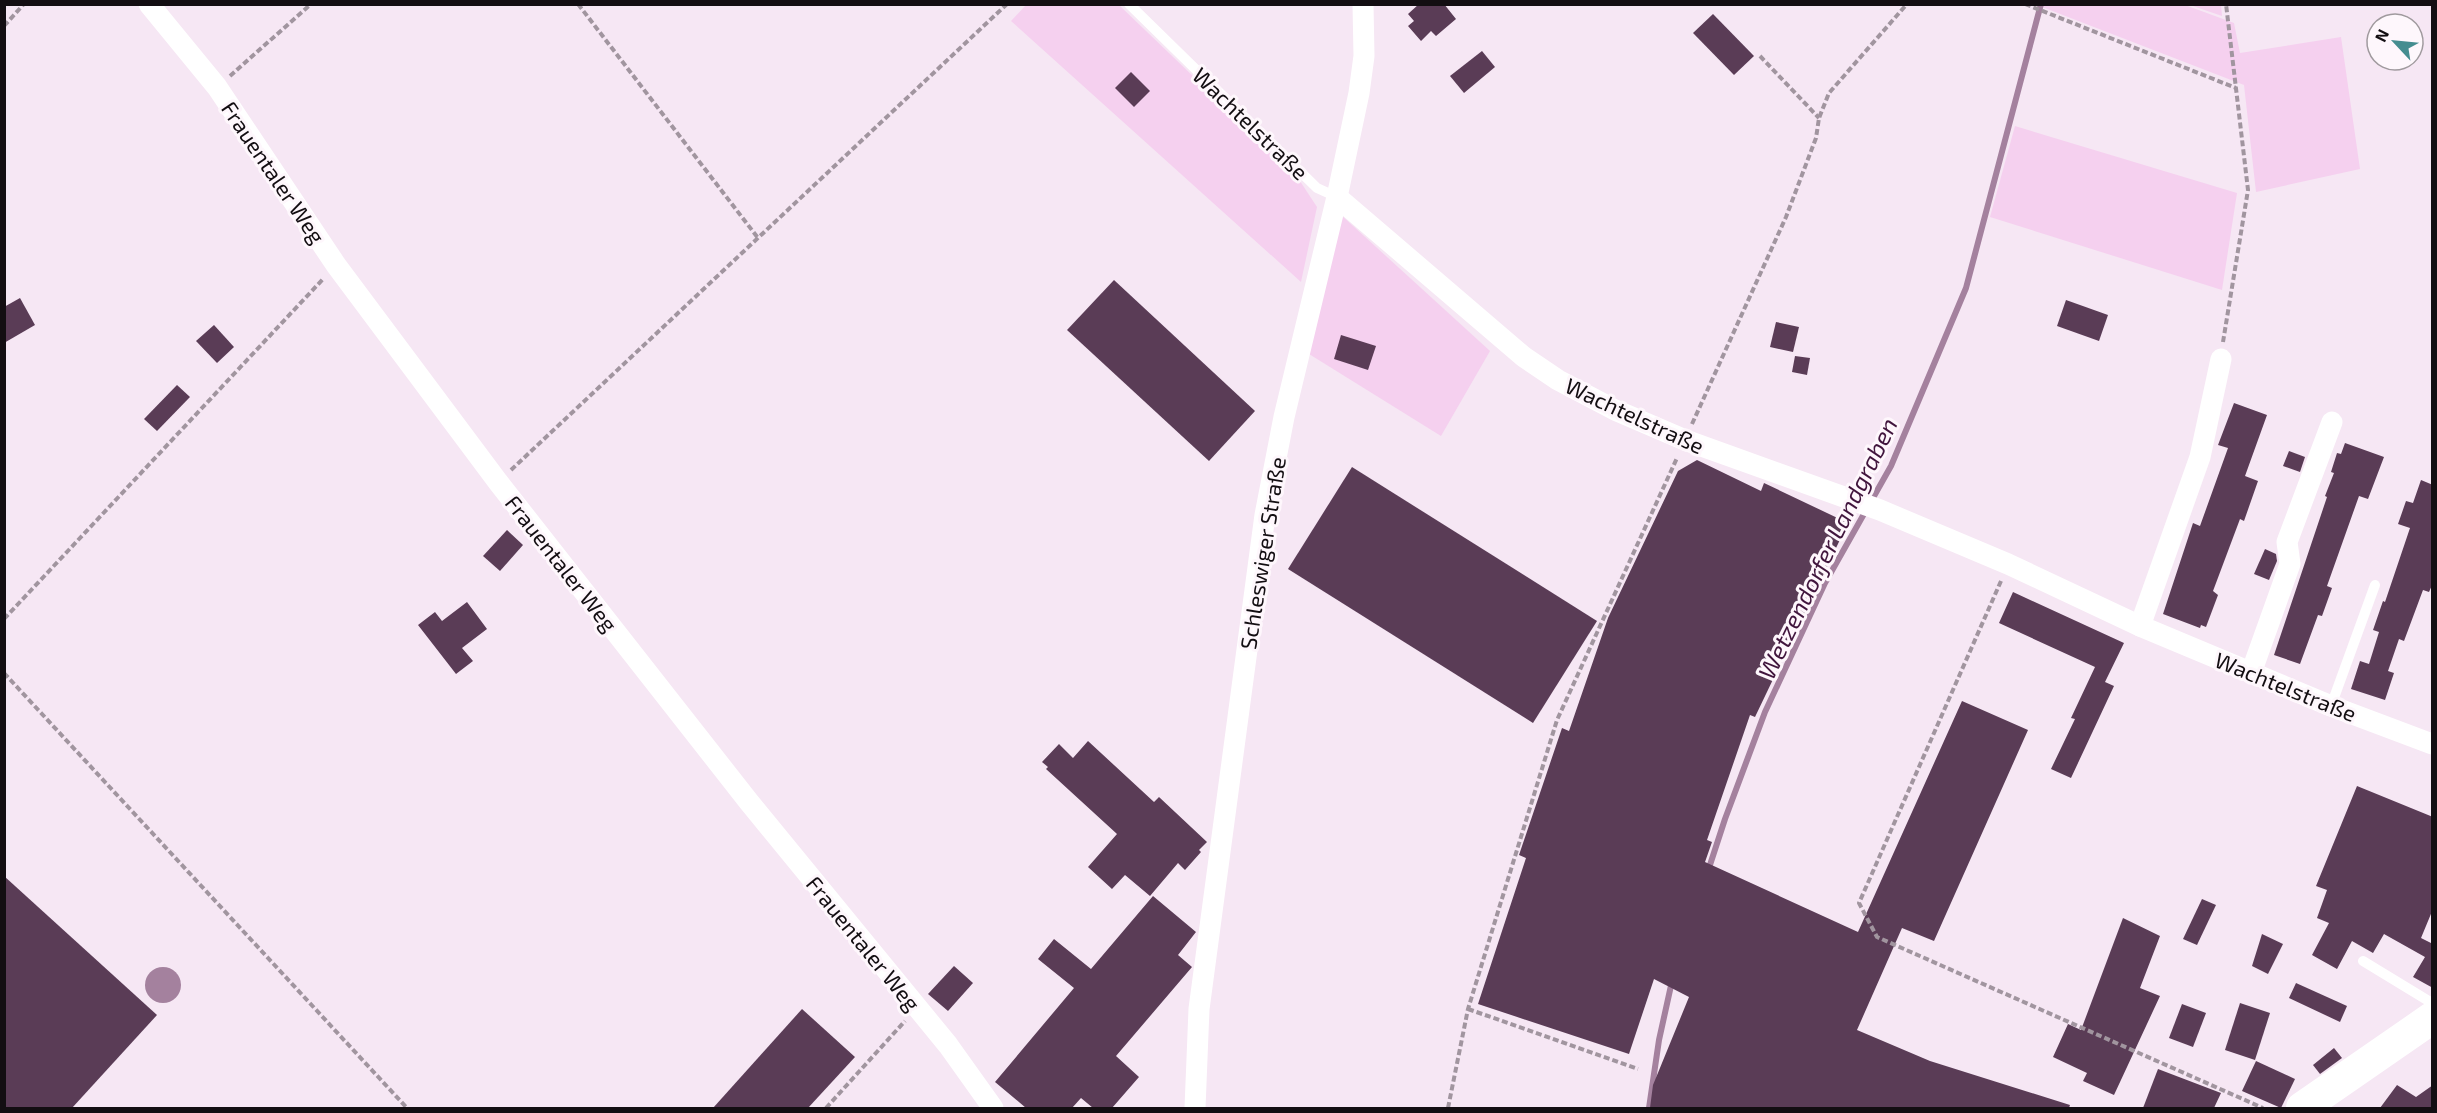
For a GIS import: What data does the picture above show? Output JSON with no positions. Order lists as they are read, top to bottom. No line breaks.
{"streets":{"street":["Wachtelstraße","Frauentaler Weg","Schleswiger Straße"]},"crossings":[["Wachtelstraße","Schleswiger Straße"]],"water":["Wetzendorfer Landgraben"],"north":"top left"}
